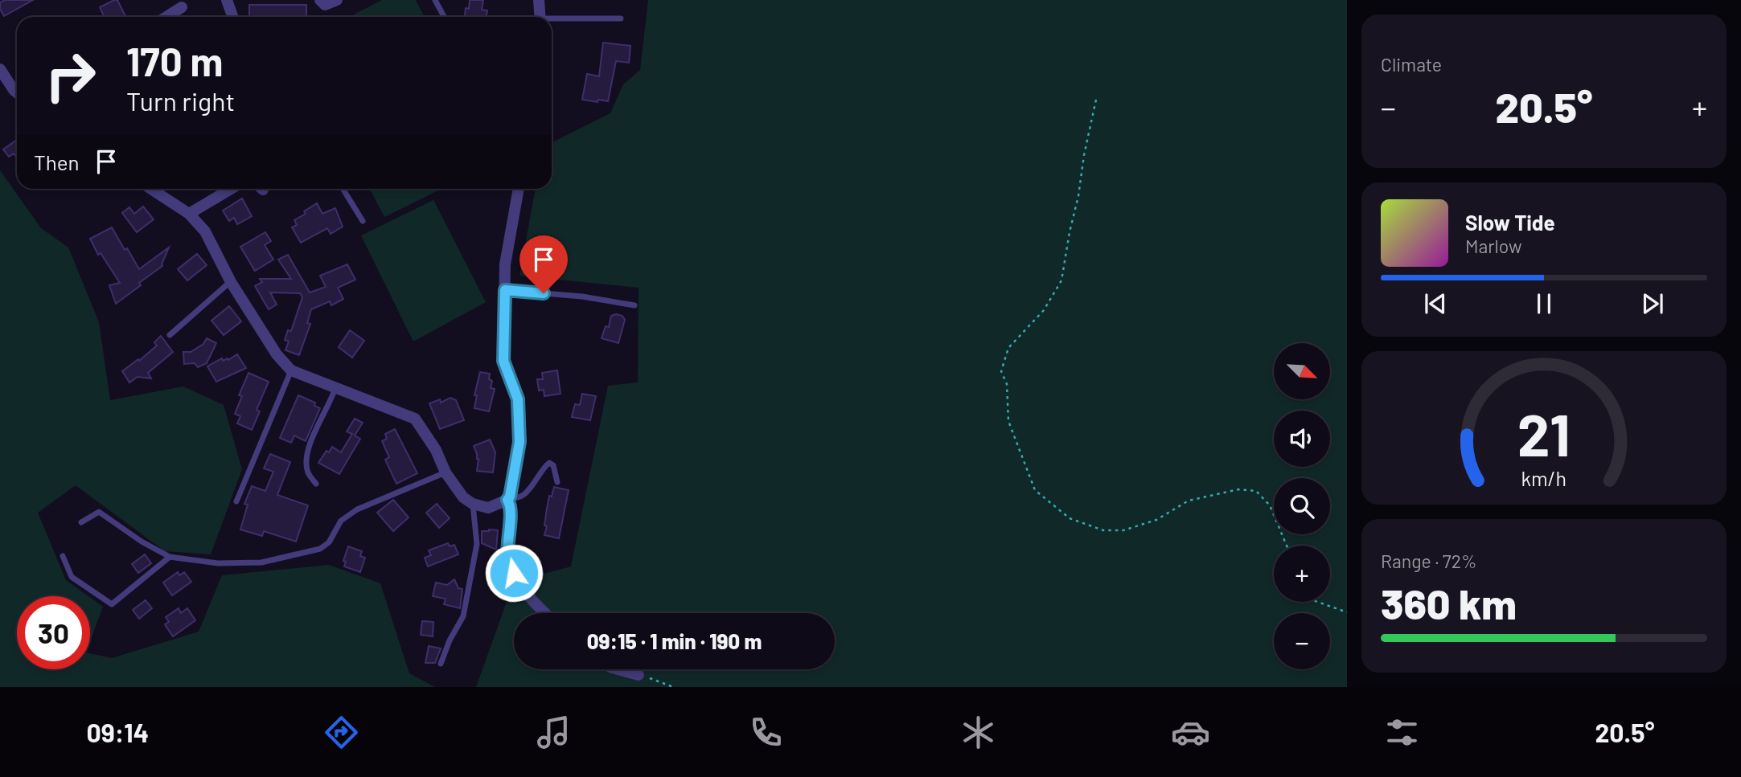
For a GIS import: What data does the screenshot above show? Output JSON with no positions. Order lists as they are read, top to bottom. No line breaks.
{"north":"bottom right","page":{"tile":["Climate",["Range · 72%","360 km"]],"turn":["170 m","Turn right"],"heat":["−","20.5°","+"],"then":"Then","song":["Slow Tide","Marlow"],"map_buttons":["+","−"],"limit":"30","trip":"09:15 · 1 min · 190 m","tabs":["09:14","20.5°"],"gauge":["21","km/h"]}}
